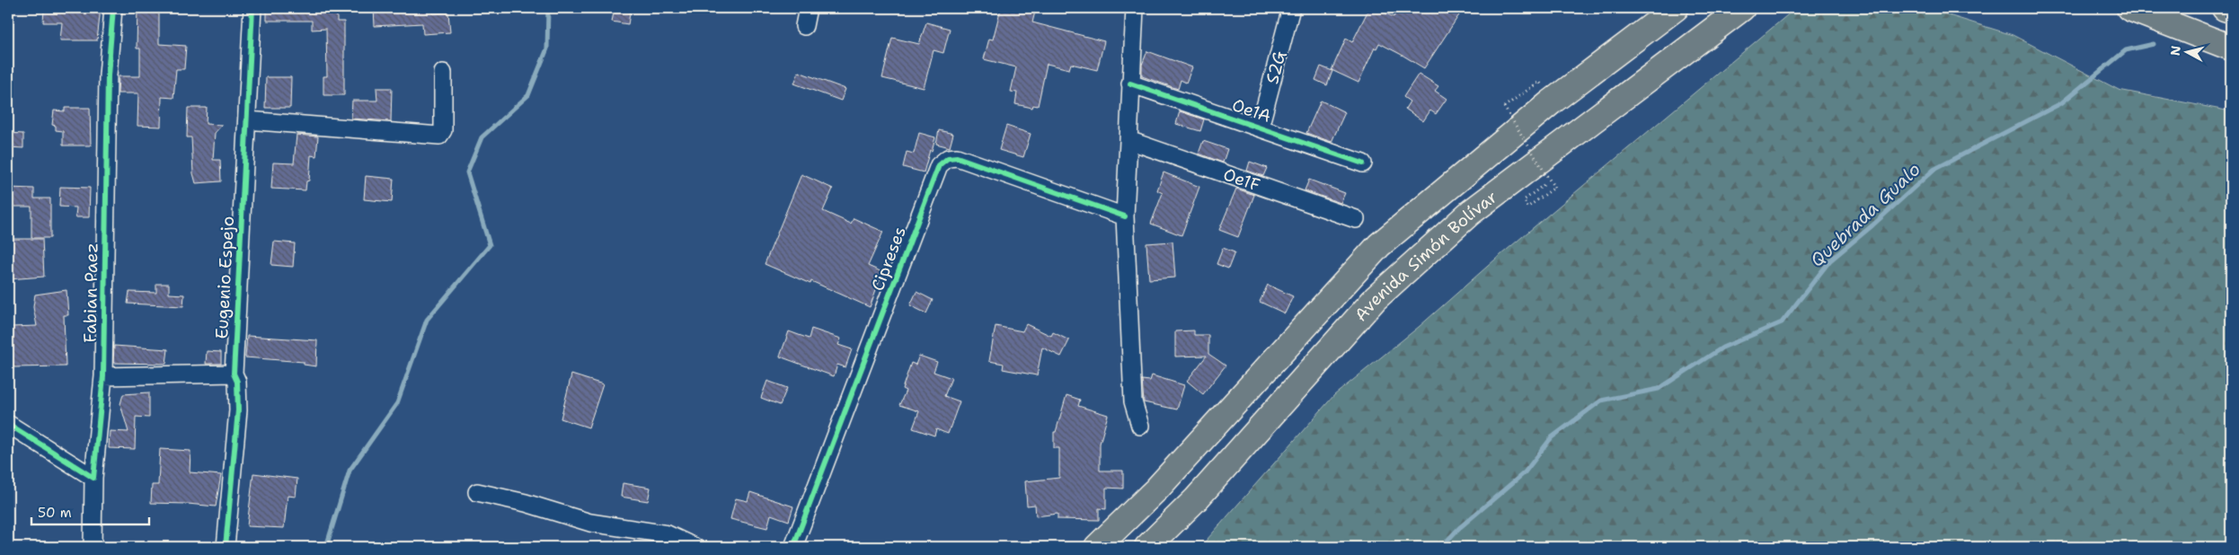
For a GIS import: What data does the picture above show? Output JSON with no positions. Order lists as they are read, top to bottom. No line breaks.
{"streets":{"highway":["Avenida Simón Bolívar"],"street":["S2G","Oe1A","Oe1F","Cipreses","Eugenio Espejo","Fabian Paez"]},"crossings":[["S2G","Oe1A"]],"water":["Quebrada Gualo"],"scale_bar":"50 m","north":"left"}
